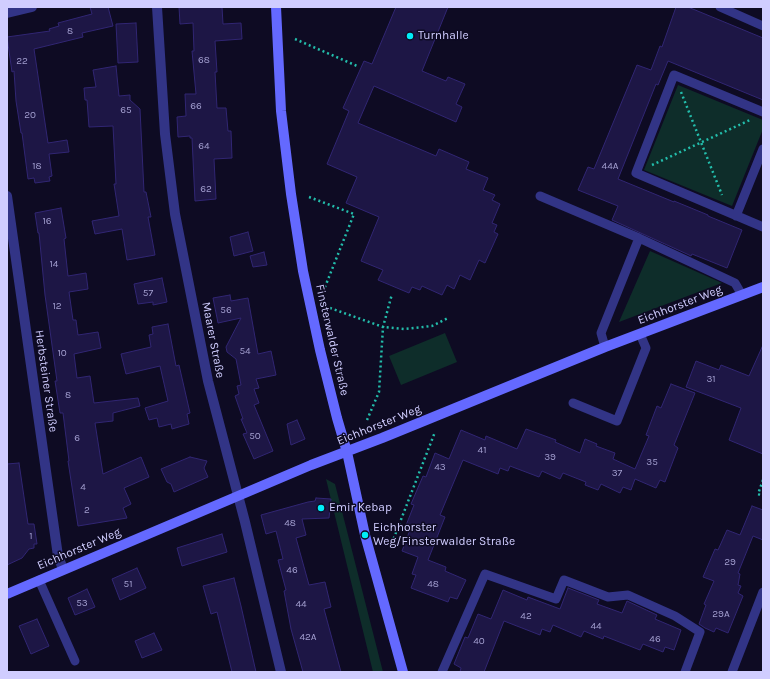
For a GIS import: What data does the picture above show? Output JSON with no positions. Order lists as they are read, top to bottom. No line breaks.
{"streets":{"main road":["Eichhorster Weg","Finsterwalder Straße"],"street":["Maarer Straße","Herbsteiner Straße"]},"crossings":[["Eichhorster Weg","Maarer Straße"],["Eichhorster Weg","Finsterwalder Straße"],["Eichhorster Weg","Herbsteiner Straße"]],"places":["Turnhalle","Emir Kebap","Eichhorster Weg/Finsterwalder Straße"],"house_numbers":["8","68","22","66","65","20","64","18","44A","62","16","14","57","12","56","54","10","31","8","50","6","41","39","35","43","37","4","2","48","1","29","46","51","48","53","44","29A","42","44","42A","46","40"]}
